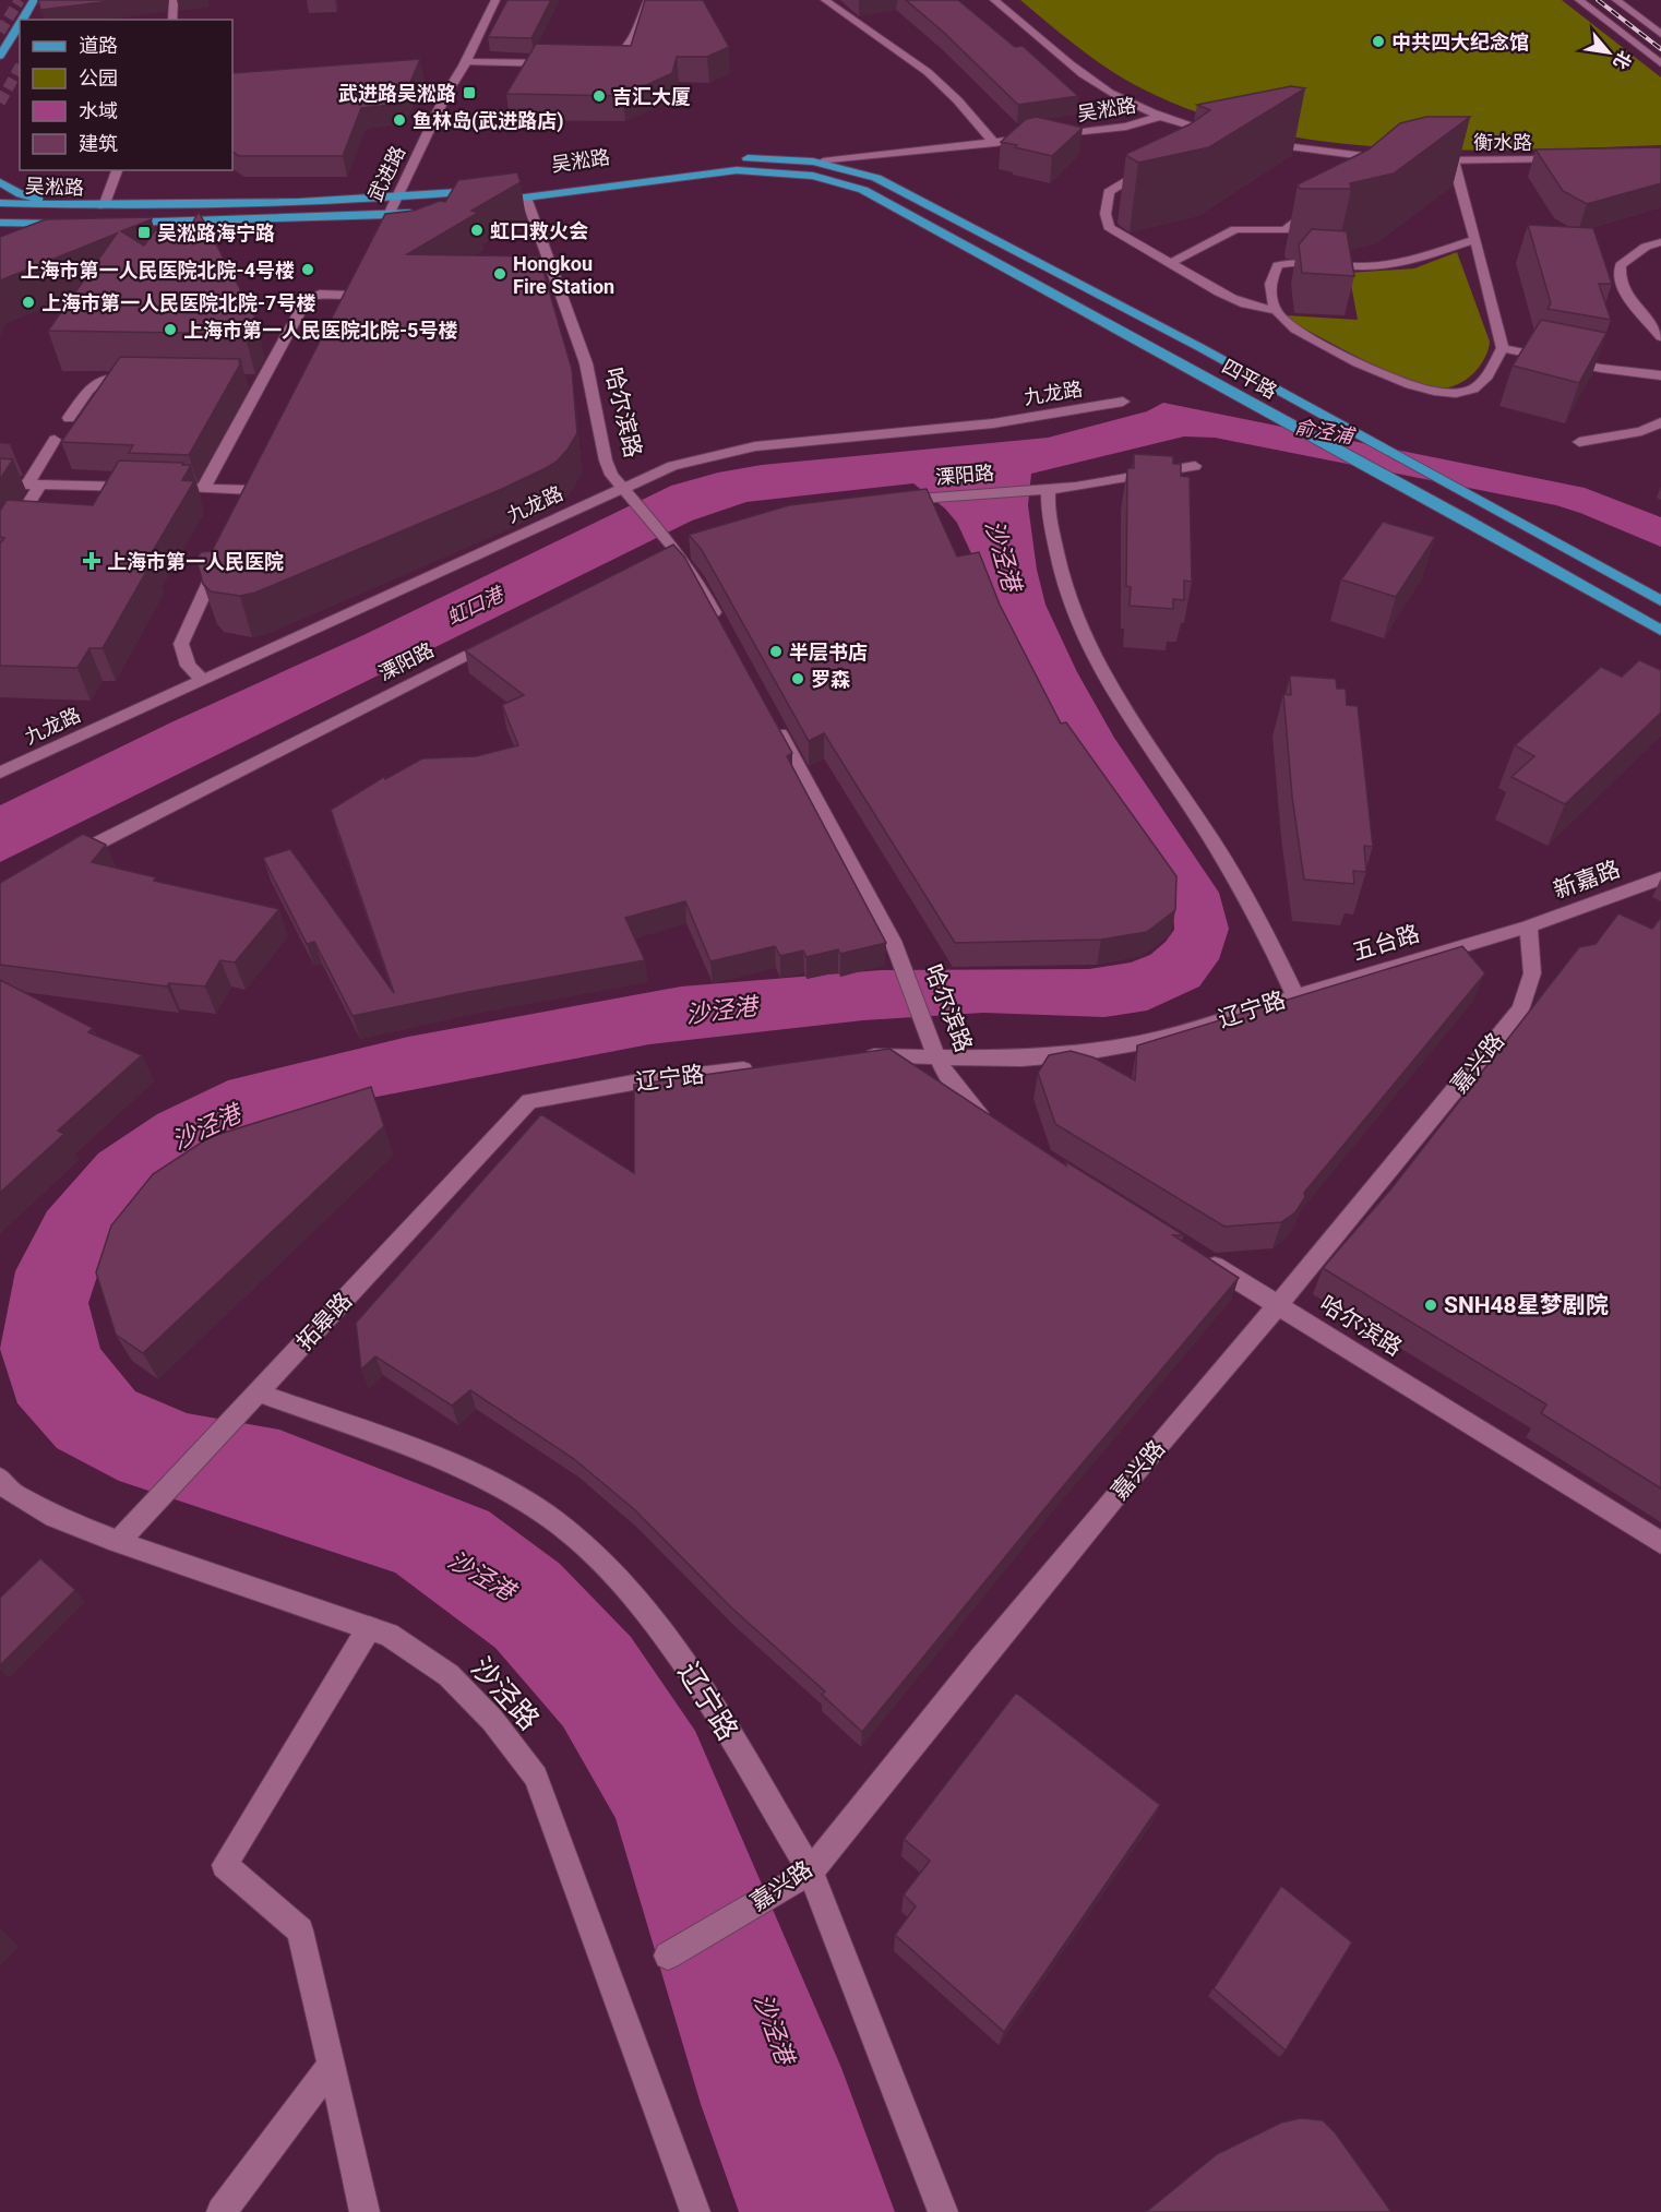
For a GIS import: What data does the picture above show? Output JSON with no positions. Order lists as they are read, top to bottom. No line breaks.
{"streets":{"main road":["吴淞路","四平路"],"street":["衡水路","武进路","九龙路","哈尔滨路","溧阳路","新嘉路","五台路","辽宁路","嘉兴路","拓皋路","沙泾路"]},"crossings":[["吴淞路","武进路"],["吴淞路","四平路"],["吴淞路","哈尔滨路"],["九龙路","哈尔滨路"],["哈尔滨路","辽宁路"],["哈尔滨路","嘉兴路"],["溧阳路","辽宁路"],["新嘉路","五台路"],["新嘉路","嘉兴路"],["五台路","辽宁路"],["五台路","嘉兴路"],["辽宁路","嘉兴路"],["辽宁路","拓皋路"],["拓皋路","沙泾路"]],"water":["俞泾浦","沙泾港","虹口港"],"places":{"other":["中共四大纪念馆","吉汇大厦","鱼林岛(武进路店)","虹口救火会","上海市第一人民医院北院-4号楼","Hongkou Fire Station","上海市第一人民医院北院-7号楼","上海市第一人民医院北院-5号楼","半层书店","罗森","SNH48星梦剧院"],"transit":["武进路吴淞路","吴淞路海宁路"],"health":["上海市第一人民医院"]},"legend":["道路","公园","水域","建筑"],"north":"bottom right"}
